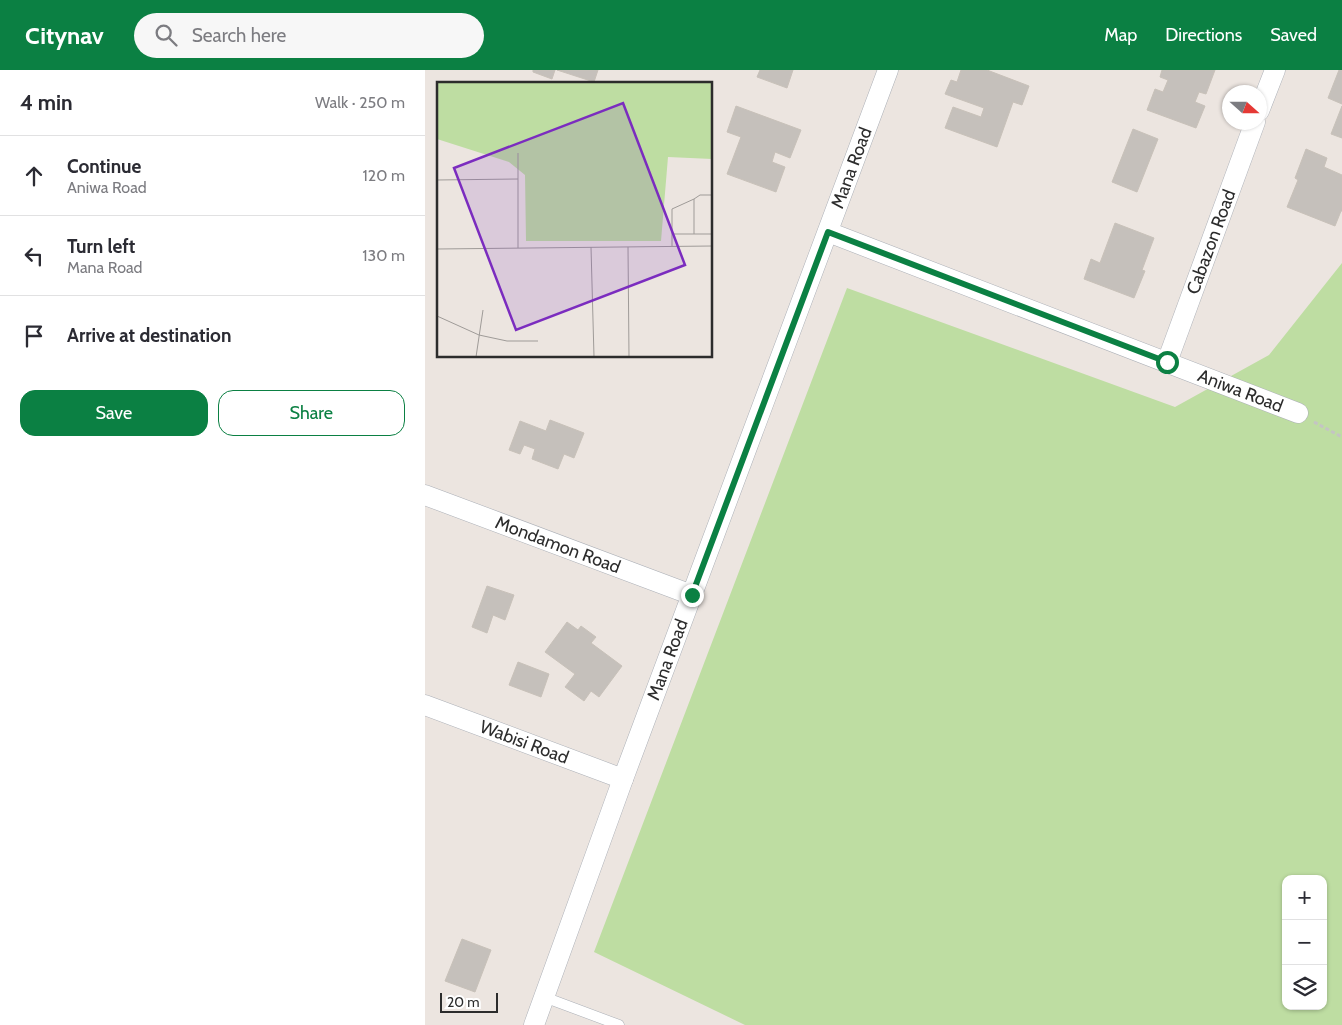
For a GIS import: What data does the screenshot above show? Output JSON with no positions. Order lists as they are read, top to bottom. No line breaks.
{"streets":{"street":["Mana Road","Cabazon Road","Aniwa Road","Mondamon Road","Wabisi Road"]},"crossings":[["Mana Road","Aniwa Road"],["Mana Road","Mondamon Road"],["Mana Road","Wabisi Road"],["Cabazon Road","Aniwa Road"]],"scale_bar":"20 m","north":"right","page":{"header":"Citynav","search":"Search here","nav":["Map","Directions","Saved"],"heading":["4 min","Walk · 250 m"],"list":[["Continue","Aniwa Road","120 m"],["Turn left","Mana Road","130 m"],"Arrive at destination"],"buttons":["Save","Share"],"map_buttons":["+","−"],"scale":"20 m"}}
